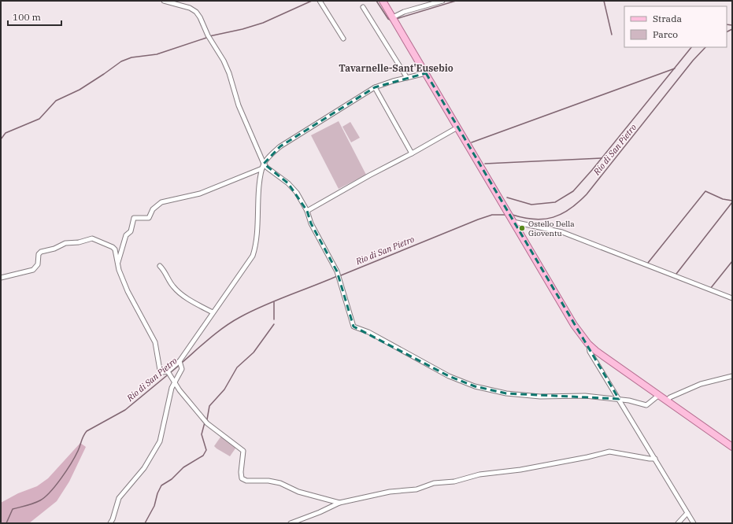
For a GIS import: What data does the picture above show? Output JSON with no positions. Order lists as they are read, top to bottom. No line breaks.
{"districts":["Tavarnelle-Sant'Eusebio"],"water":["Rio di San Pietro"],"places":["Ostello Della Gioventu"],"legend":["Strada","Parco"],"scale_bar":"100 m"}
